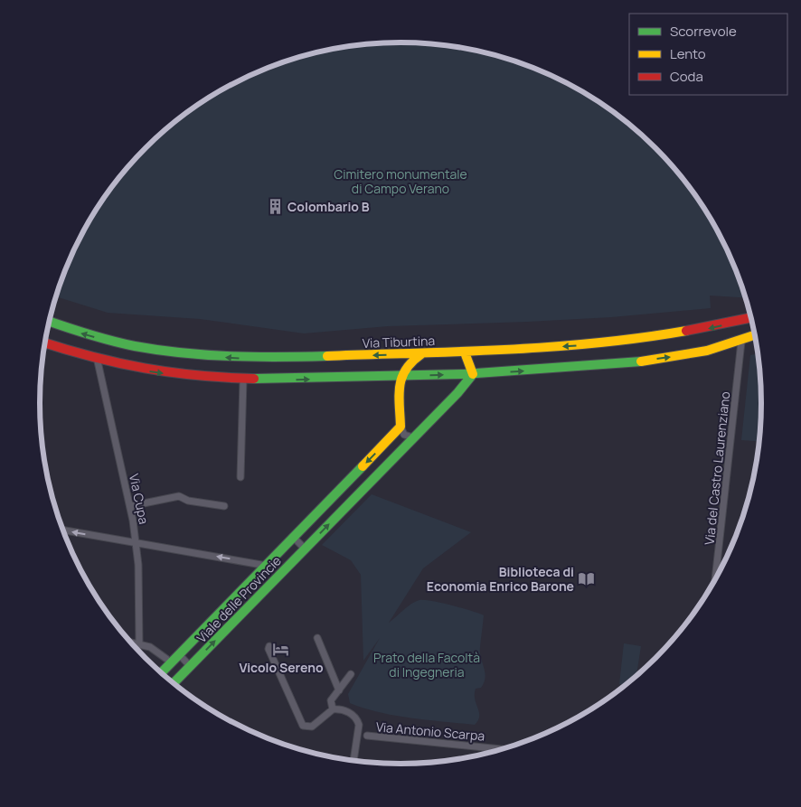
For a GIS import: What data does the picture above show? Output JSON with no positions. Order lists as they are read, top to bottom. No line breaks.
{"streets":{"main road":["Via Tiburtina","Viale delle Provincie"],"street":["Via del Castro Laurenziano","Via Cupa","Via Antonio Scarpa"]},"parks":["Cimitero monumentale di Campo Verano","Prato della Facoltà di Ingegneria"],"places":{"building":["Colombario B"],"library":["Biblioteca di Economia Enrico Barone"],"hotel":["Vicolo Sereno"]},"legend":["Scorrevole","Lento","Coda"]}
